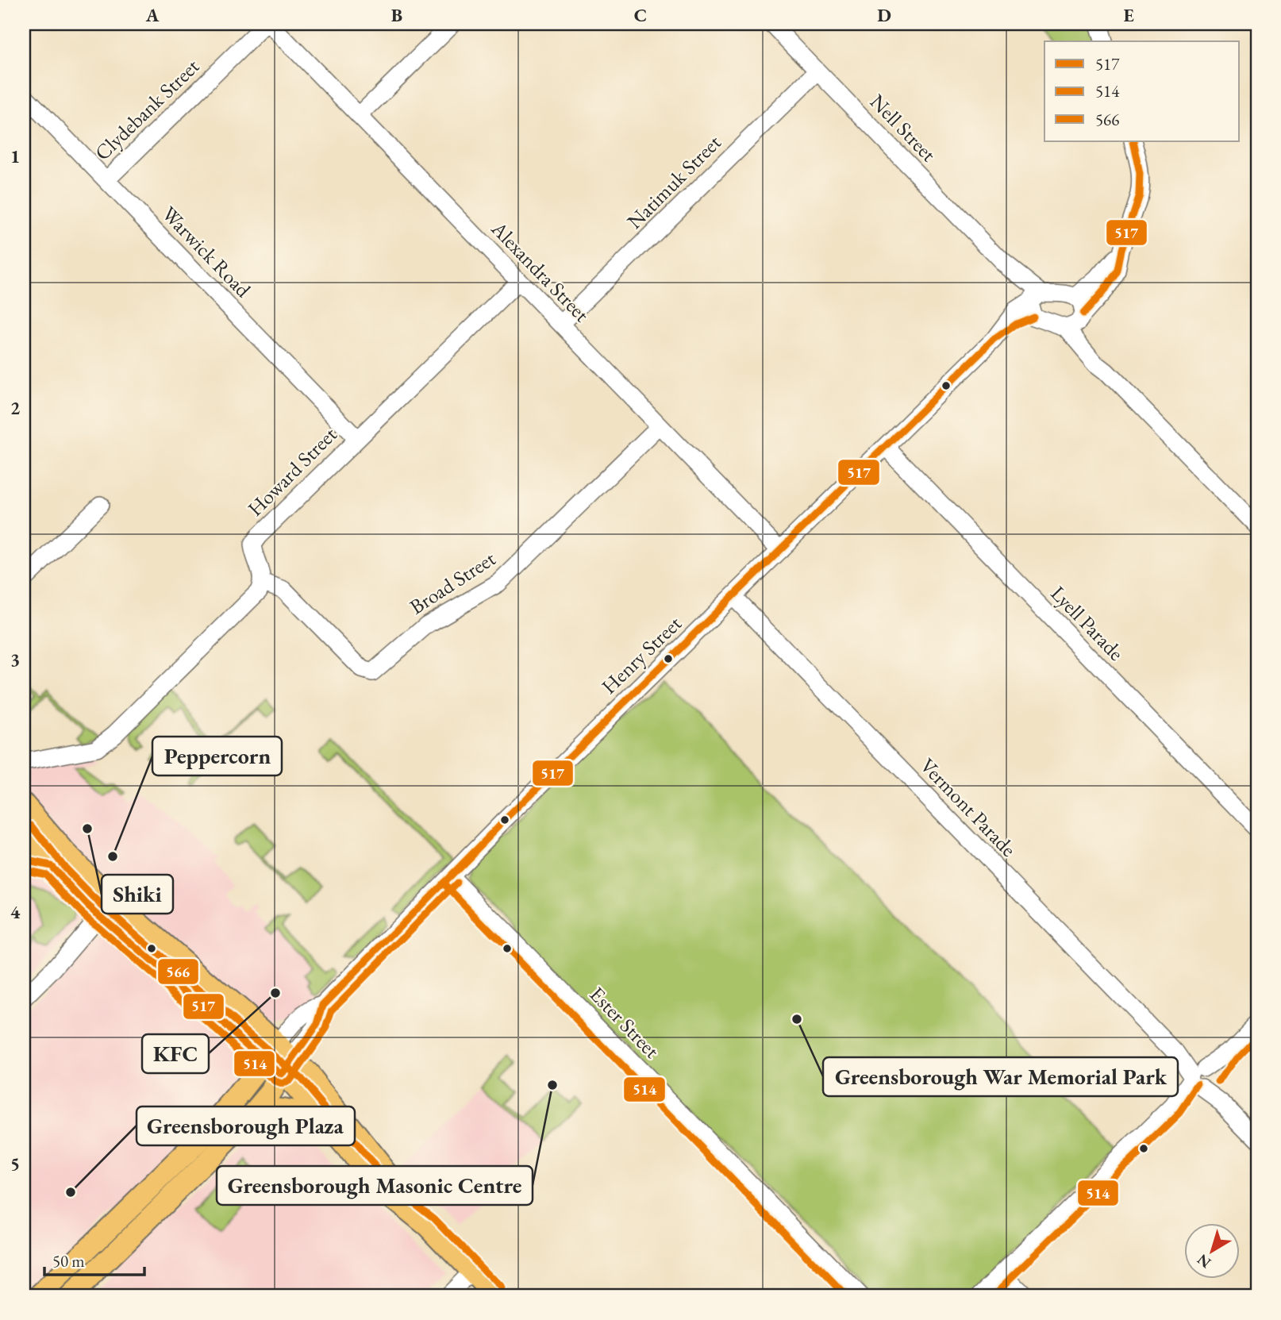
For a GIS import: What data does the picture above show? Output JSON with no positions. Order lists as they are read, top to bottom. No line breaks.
{"streets":{"street":["Clydebank Street","Nell Street","Natimuk Street","Warwick Road","Alexandra Street","Howard Street","Broad Street","Lyell Parade","Henry Street","Vermont Parade","Ester Street"]},"crossings":[["Clydebank Street","Warwick Road"],["Clydebank Street","Alexandra Street"],["Nell Street","Natimuk Street"],["Nell Street","Henry Street"],["Natimuk Street","Alexandra Street"],["Warwick Road","Howard Street"],["Alexandra Street","Howard Street"],["Alexandra Street","Broad Street"],["Alexandra Street","Henry Street"],["Howard Street","Broad Street"],["Lyell Parade","Henry Street"],["Henry Street","Vermont Parade"],["Henry Street","Ester Street"]],"places":["Shiki","Peppercorn","KFC","Greensborough War Memorial Park","Greensborough Masonic Centre","Greensborough Plaza"],"lines":["transit line 517","transit line 566","transit line 514"],"legend":["517","514","566"],"scale_bar":"50 m","north":"bottom left","grid":{"columns":["A","B","C","D","E"],"rows":["1","2","3","4","5"]}}
